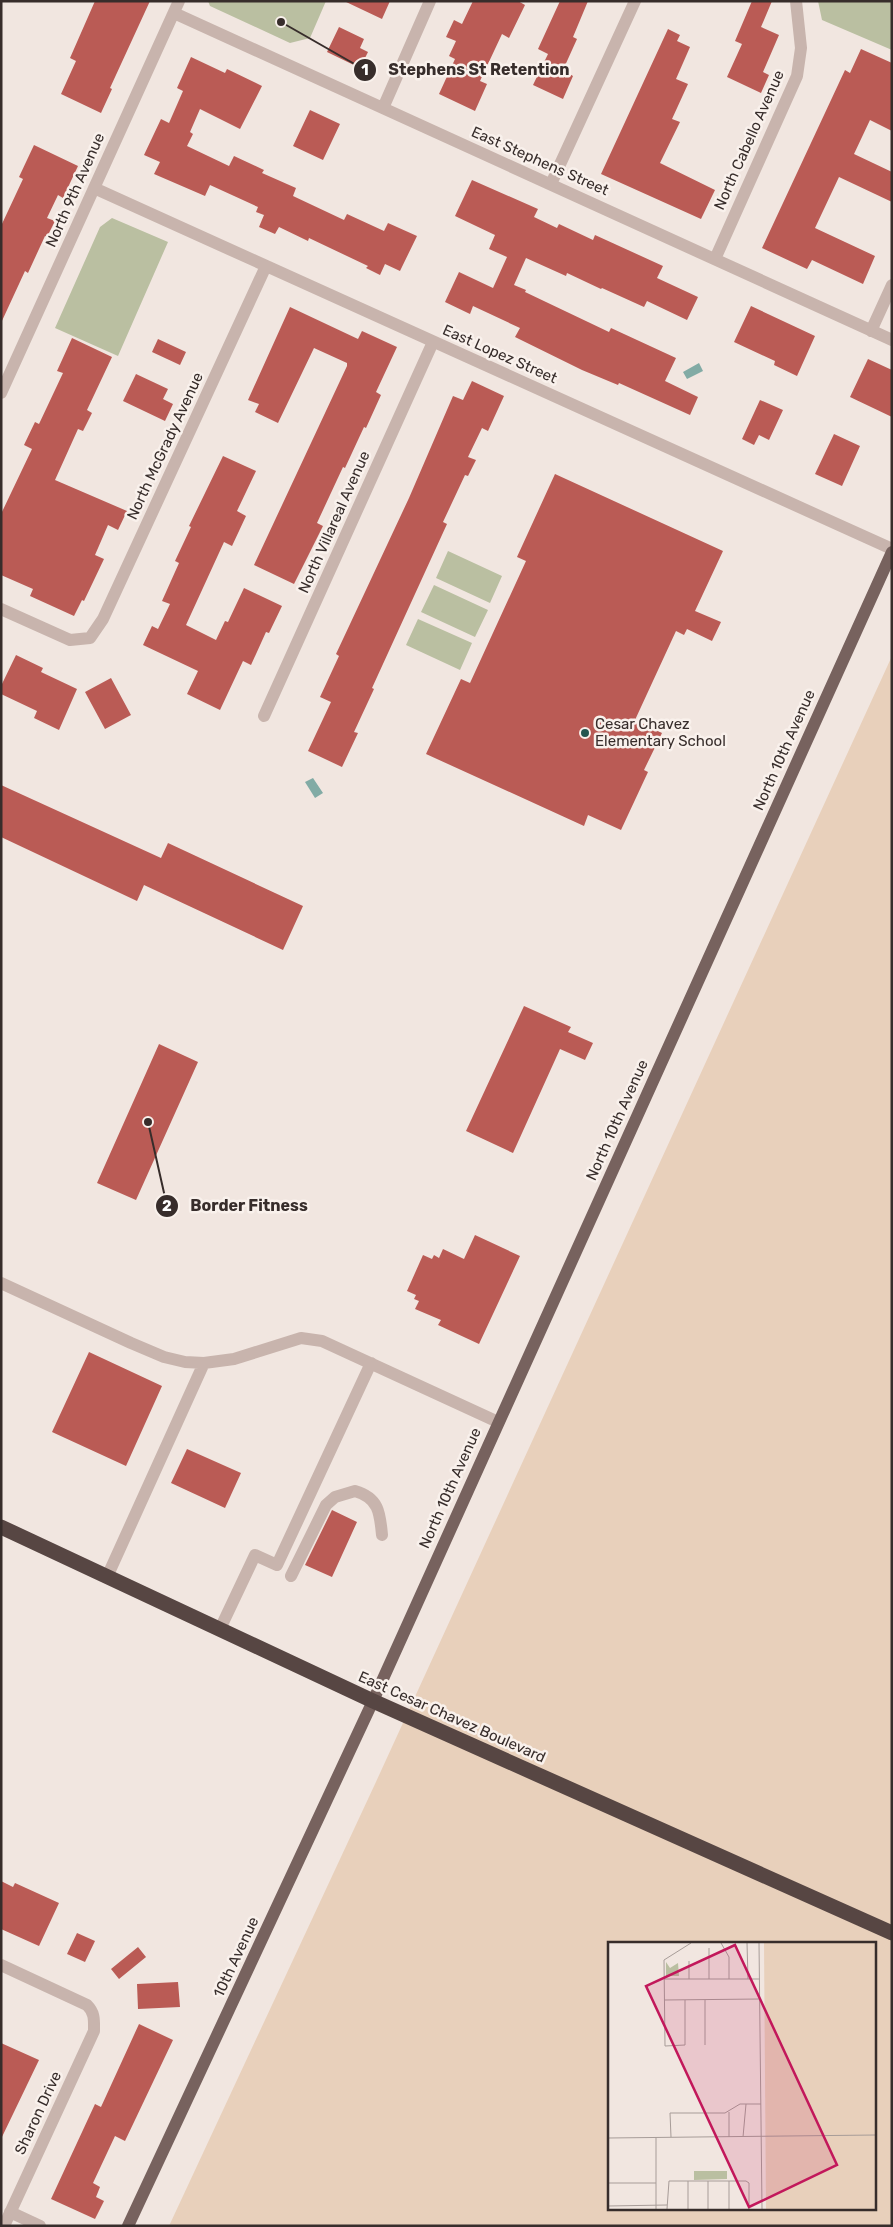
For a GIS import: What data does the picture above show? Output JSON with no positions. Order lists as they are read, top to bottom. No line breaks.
{"streets":{"highway":["East Cesar Chavez Boulevard"],"main road":["North 10th Avenue","10th Avenue"],"street":["North Cabello Avenue","East Stephens Street","North 9th Avenue","East Lopez Street","North McGrady Avenue","North Villareal Avenue","Sharon Drive"]},"crossings":[["North Cabello Avenue","East Stephens Street"],["East Stephens Street","North 9th Avenue"],["North 9th Avenue","East Lopez Street"],["East Lopez Street","North McGrady Avenue"],["East Lopez Street","North Villareal Avenue"],["East Lopez Street","North 10th Avenue"],["North 10th Avenue","East Cesar Chavez Boulevard"],["North 10th Avenue","10th Avenue"],["East Cesar Chavez Boulevard","10th Avenue"]],"places":["Stephens St Retention","Cesar Chavez Elementary School","Border Fitness"]}
